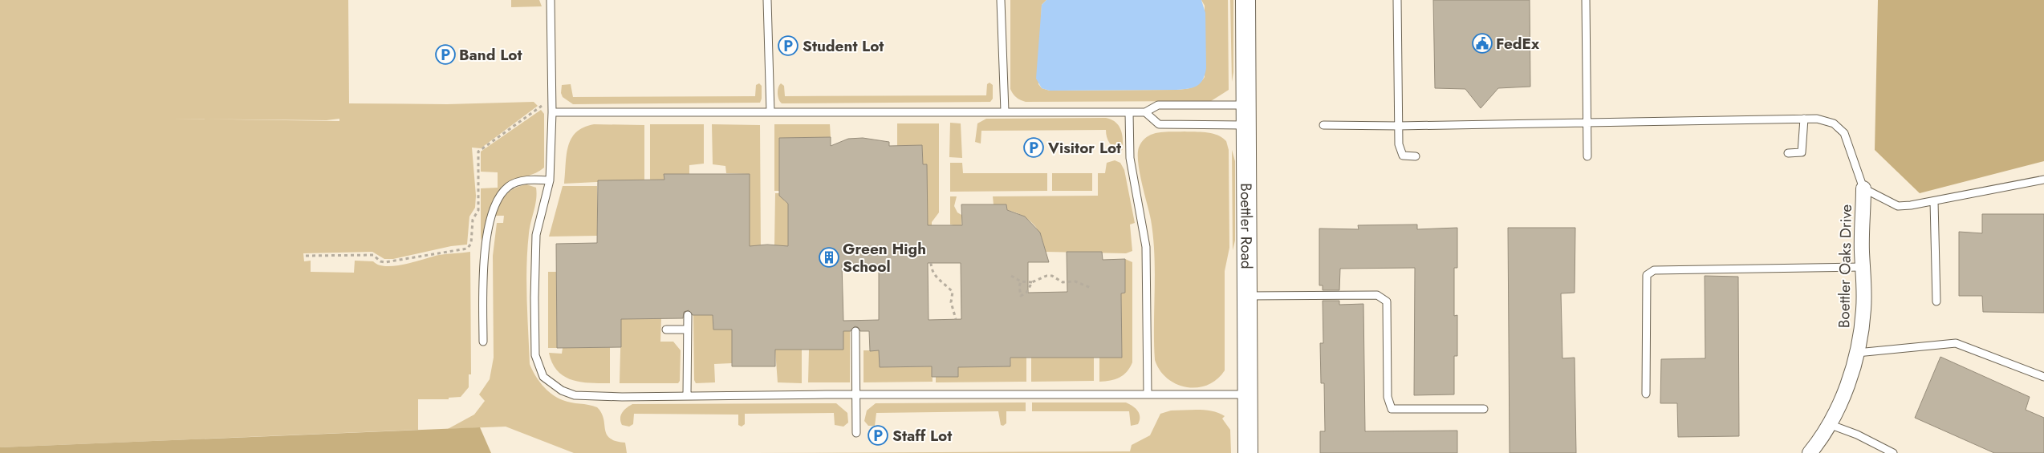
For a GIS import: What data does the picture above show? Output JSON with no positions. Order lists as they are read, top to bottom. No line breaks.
{"streets":{"street":["Boettler Road","Boettler Oaks Drive"]},"places":{"public building":["FedEx"],"parking":["Student Lot","Band Lot","Visitor Lot","Staff Lot"],"building":["Green High School"]}}
